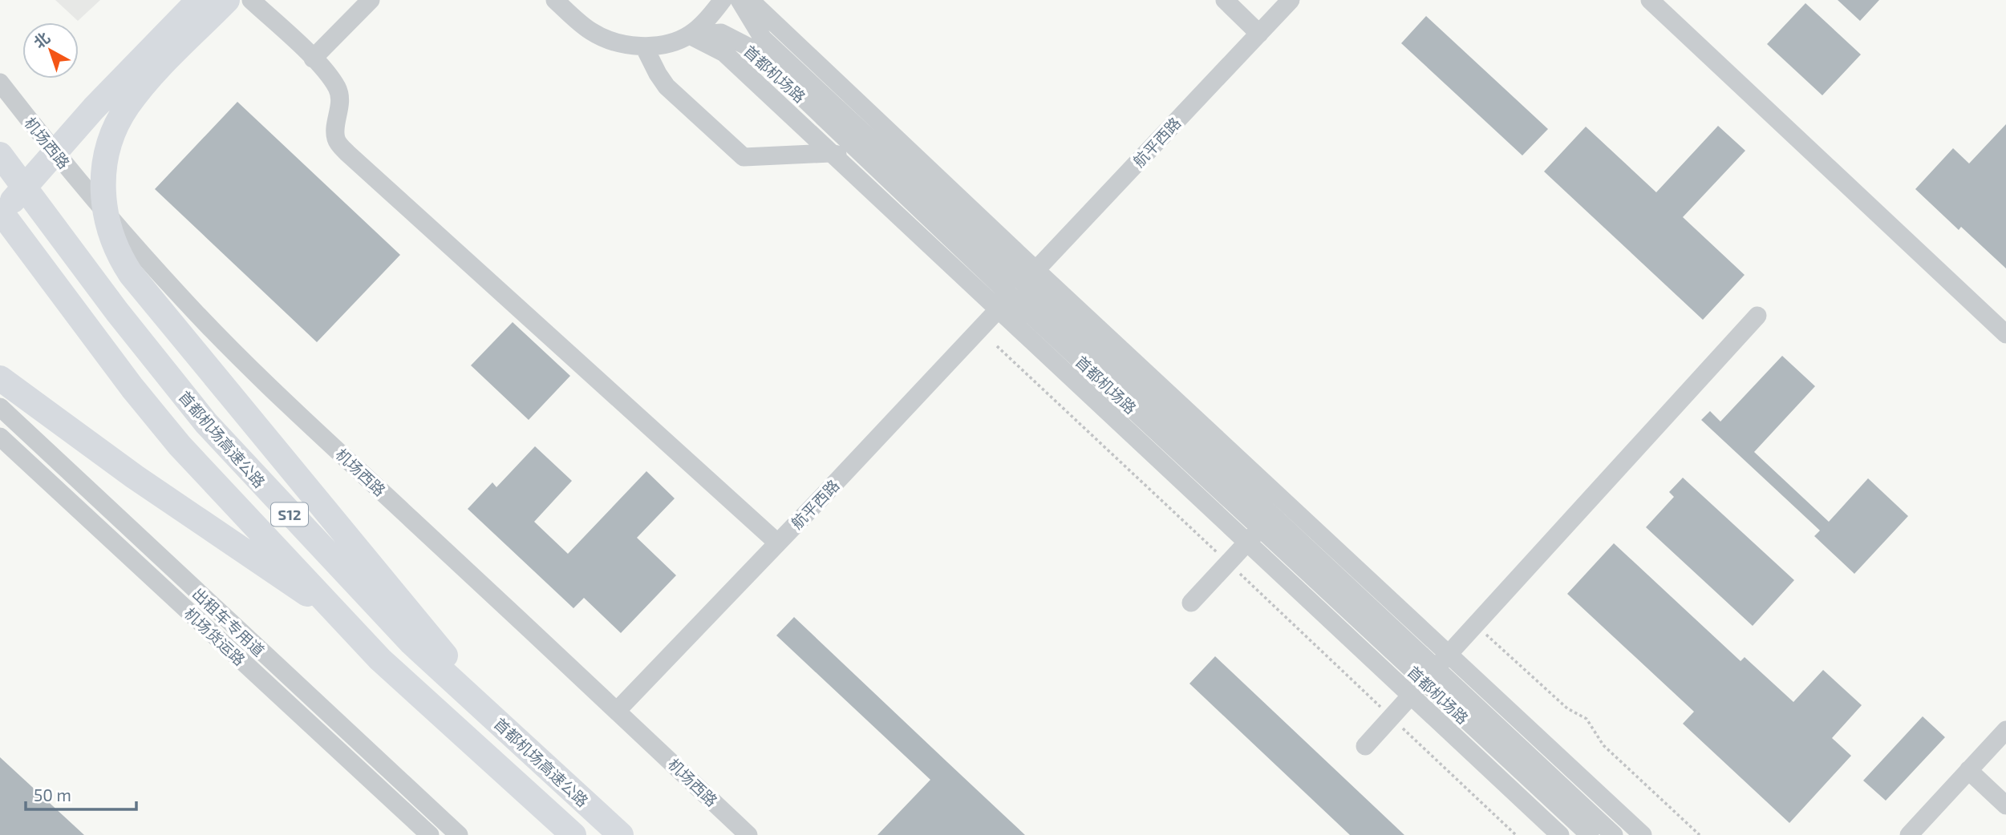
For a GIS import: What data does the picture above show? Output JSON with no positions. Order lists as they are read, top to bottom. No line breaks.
{"streets":{"highway":["首都机场高速公路","S12"],"street":["首都机场路","航平西路","机场西路","出租车专用道","机场货运路"]},"crossings":[["首都机场路","航平西路"],["航平西路","机场西路"]],"scale_bar":"50 m","north":"top left"}
